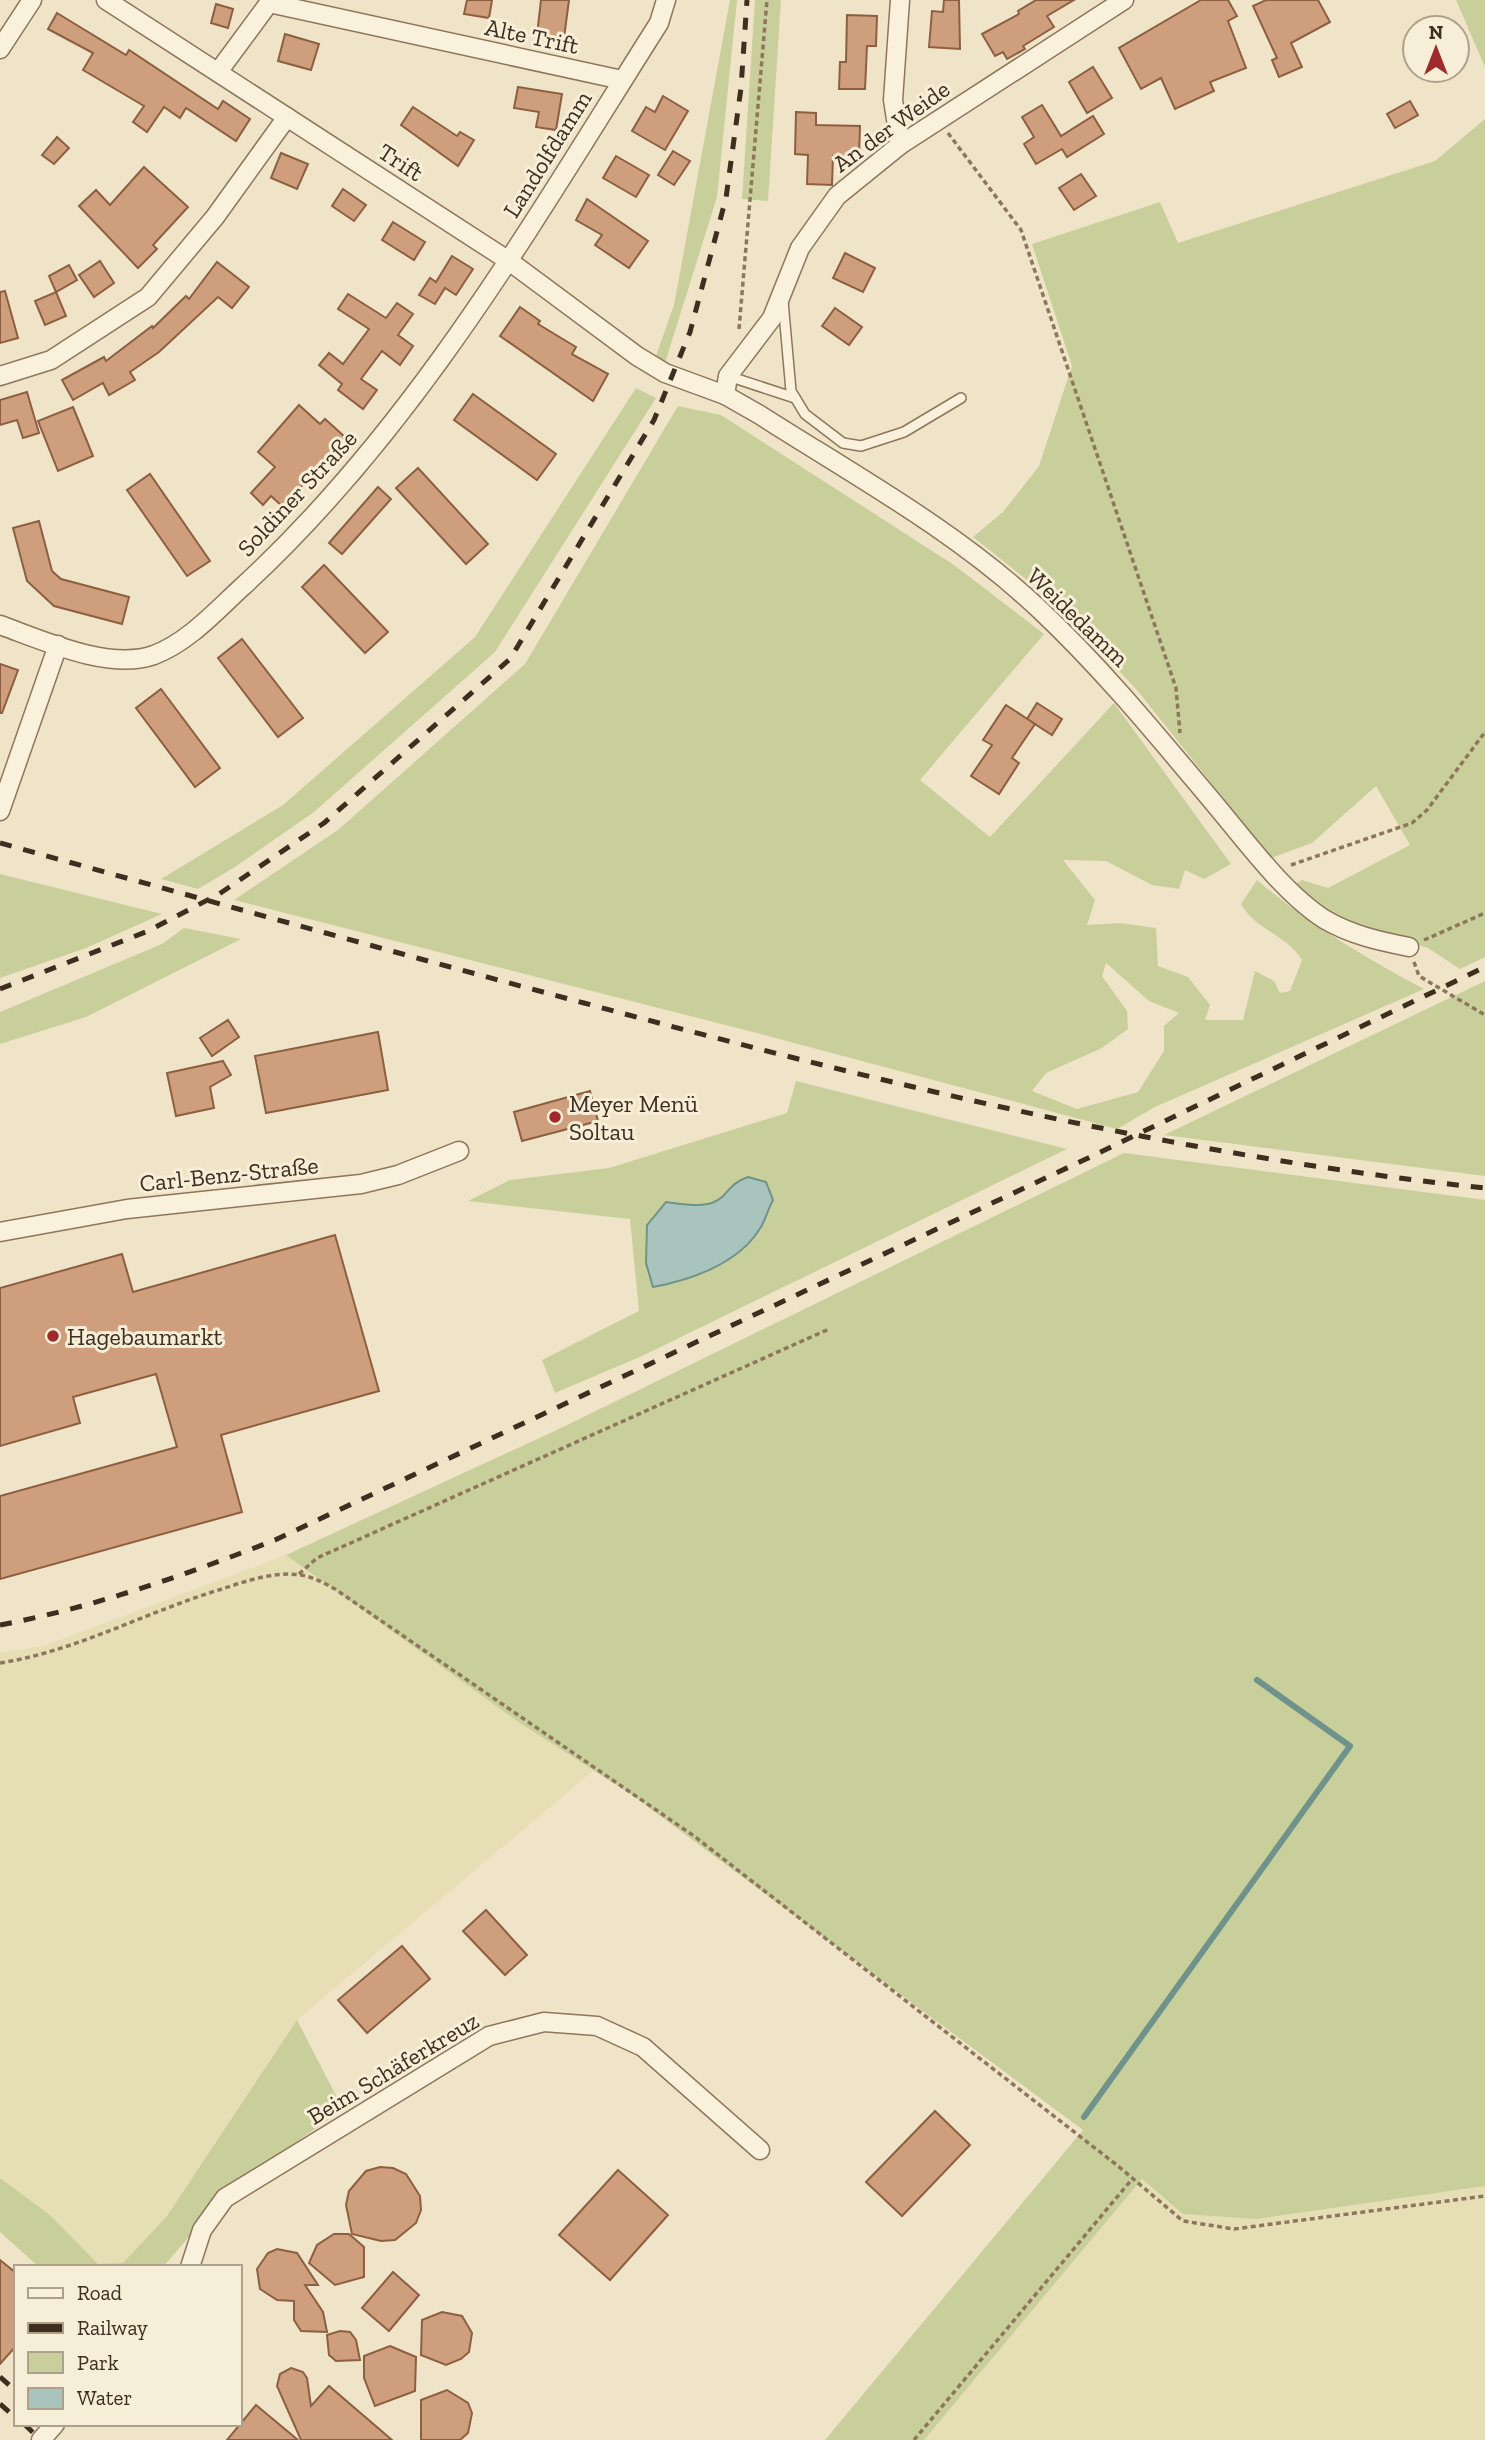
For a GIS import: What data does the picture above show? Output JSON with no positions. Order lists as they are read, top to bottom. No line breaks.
{"streets":{"street":["Alte Trift","An der Weide","Landolfdamm","Trift","Soldiner Straße","Weidedamm","Carl-Benz-Straße","Beim Schäferkreuz"]},"crossings":[["Alte Trift","Landolfdamm"],["Alte Trift","Trift"],["An der Weide","Weidedamm"],["Landolfdamm","Trift"],["Landolfdamm","Soldiner Straße"],["Trift","Soldiner Straße"],["Trift","Weidedamm"]],"places":["Meyer Menü Soltau","Hagebaumarkt"],"legend":["Road","Railway","Park","Water"],"north":"top"}
